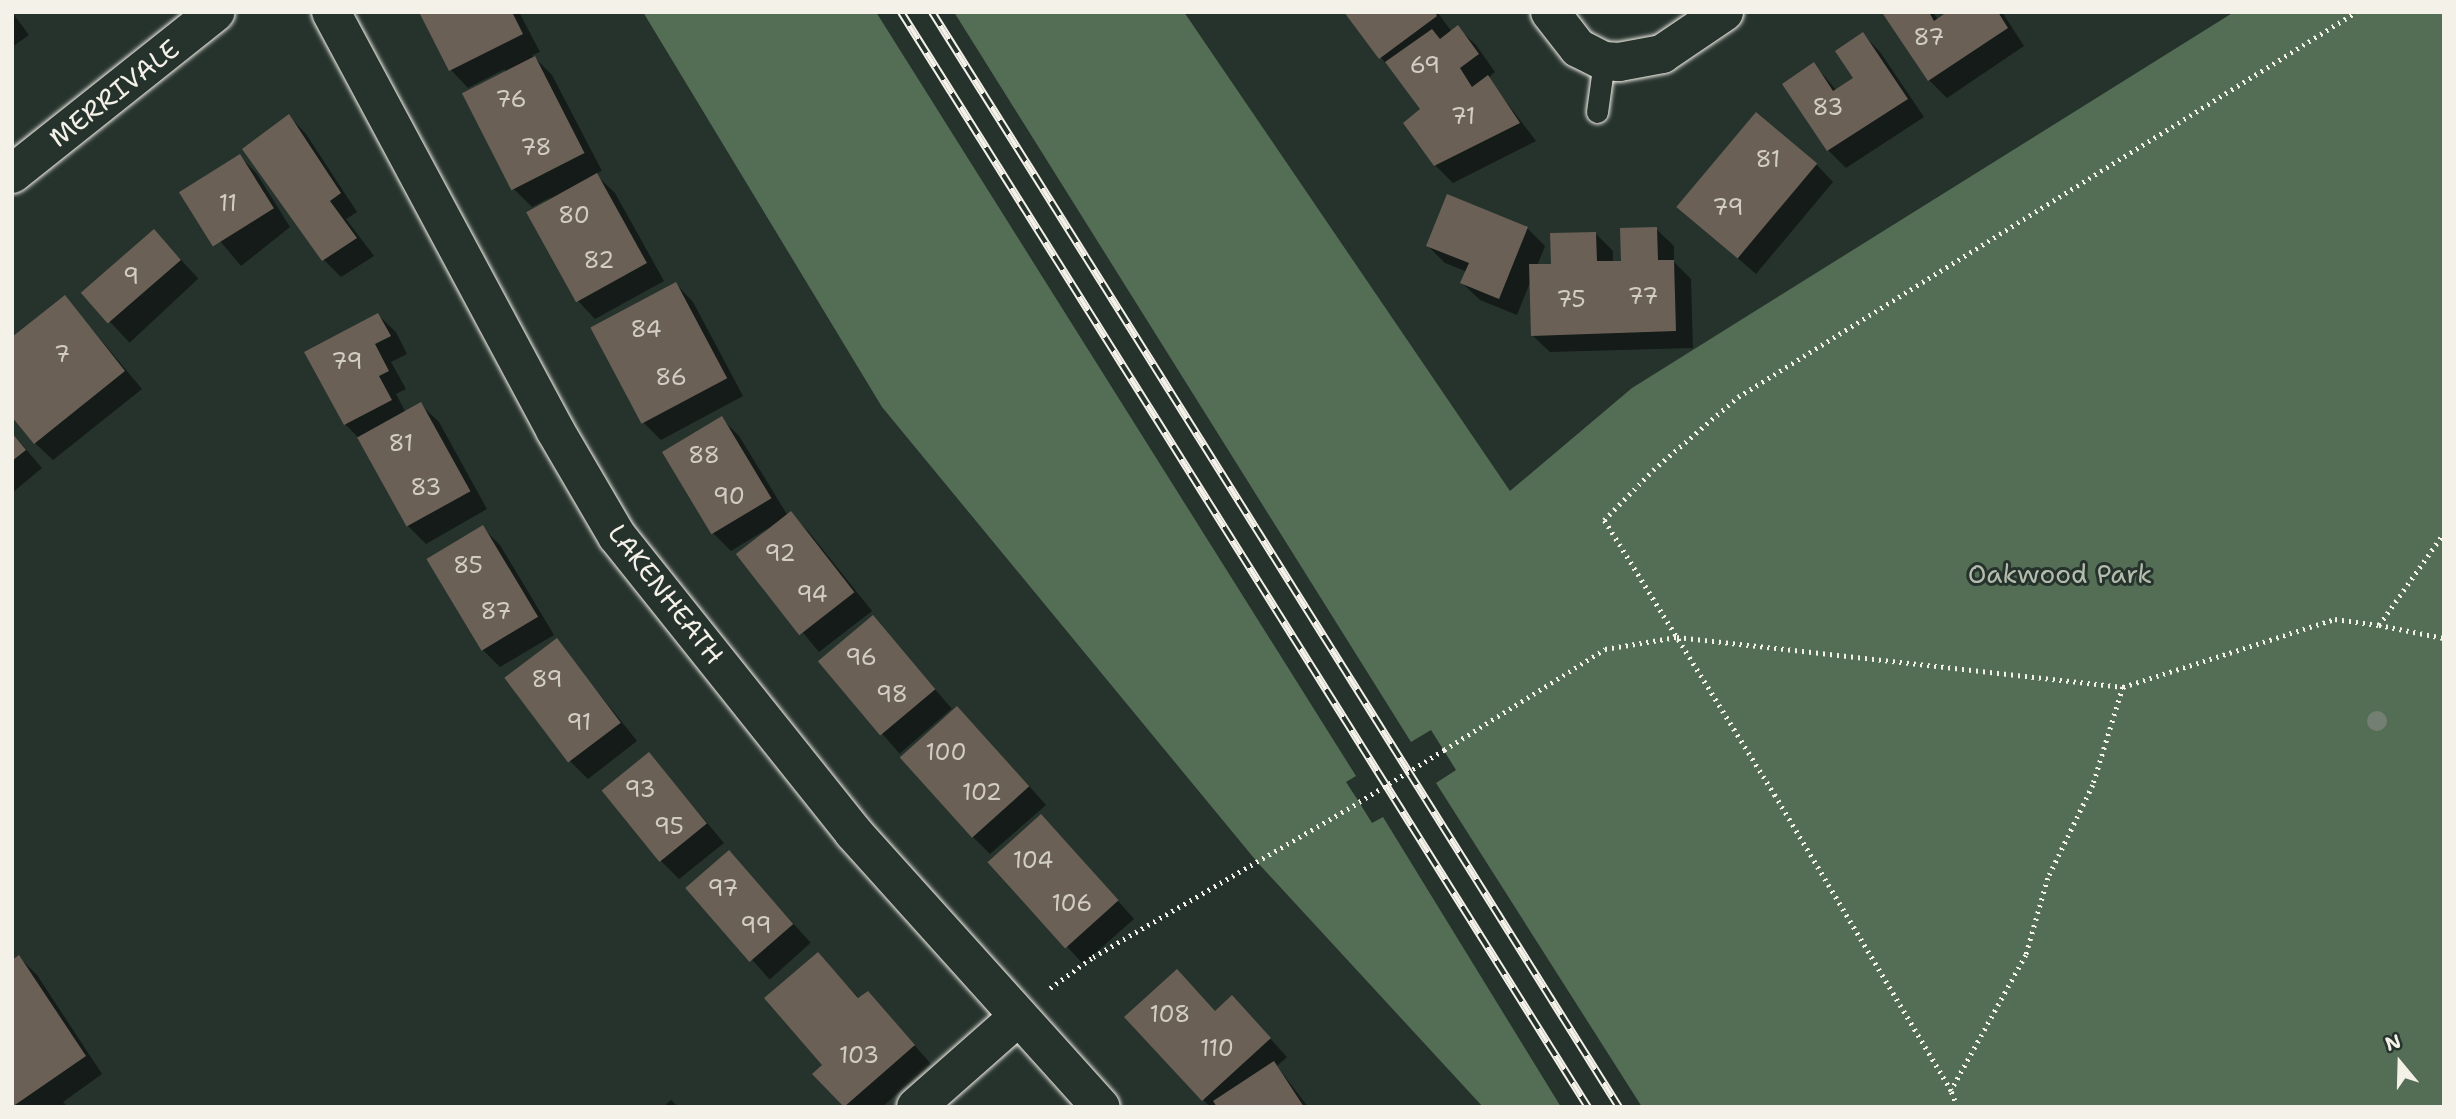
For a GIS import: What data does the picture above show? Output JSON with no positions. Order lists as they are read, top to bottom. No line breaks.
{"streets":{"street":["MERRIVALE","LAKENHEATH"]},"parks":["Oakwood Park"],"house_numbers":["87","69","76","83","71","78","81","11","79","80","82","9","77","75","84","7","79","86","81","88","83","90","92","85","94","87","96","89","98","91","100","93","102","95","104","97","106","99","108","110","103"],"north":"top"}
